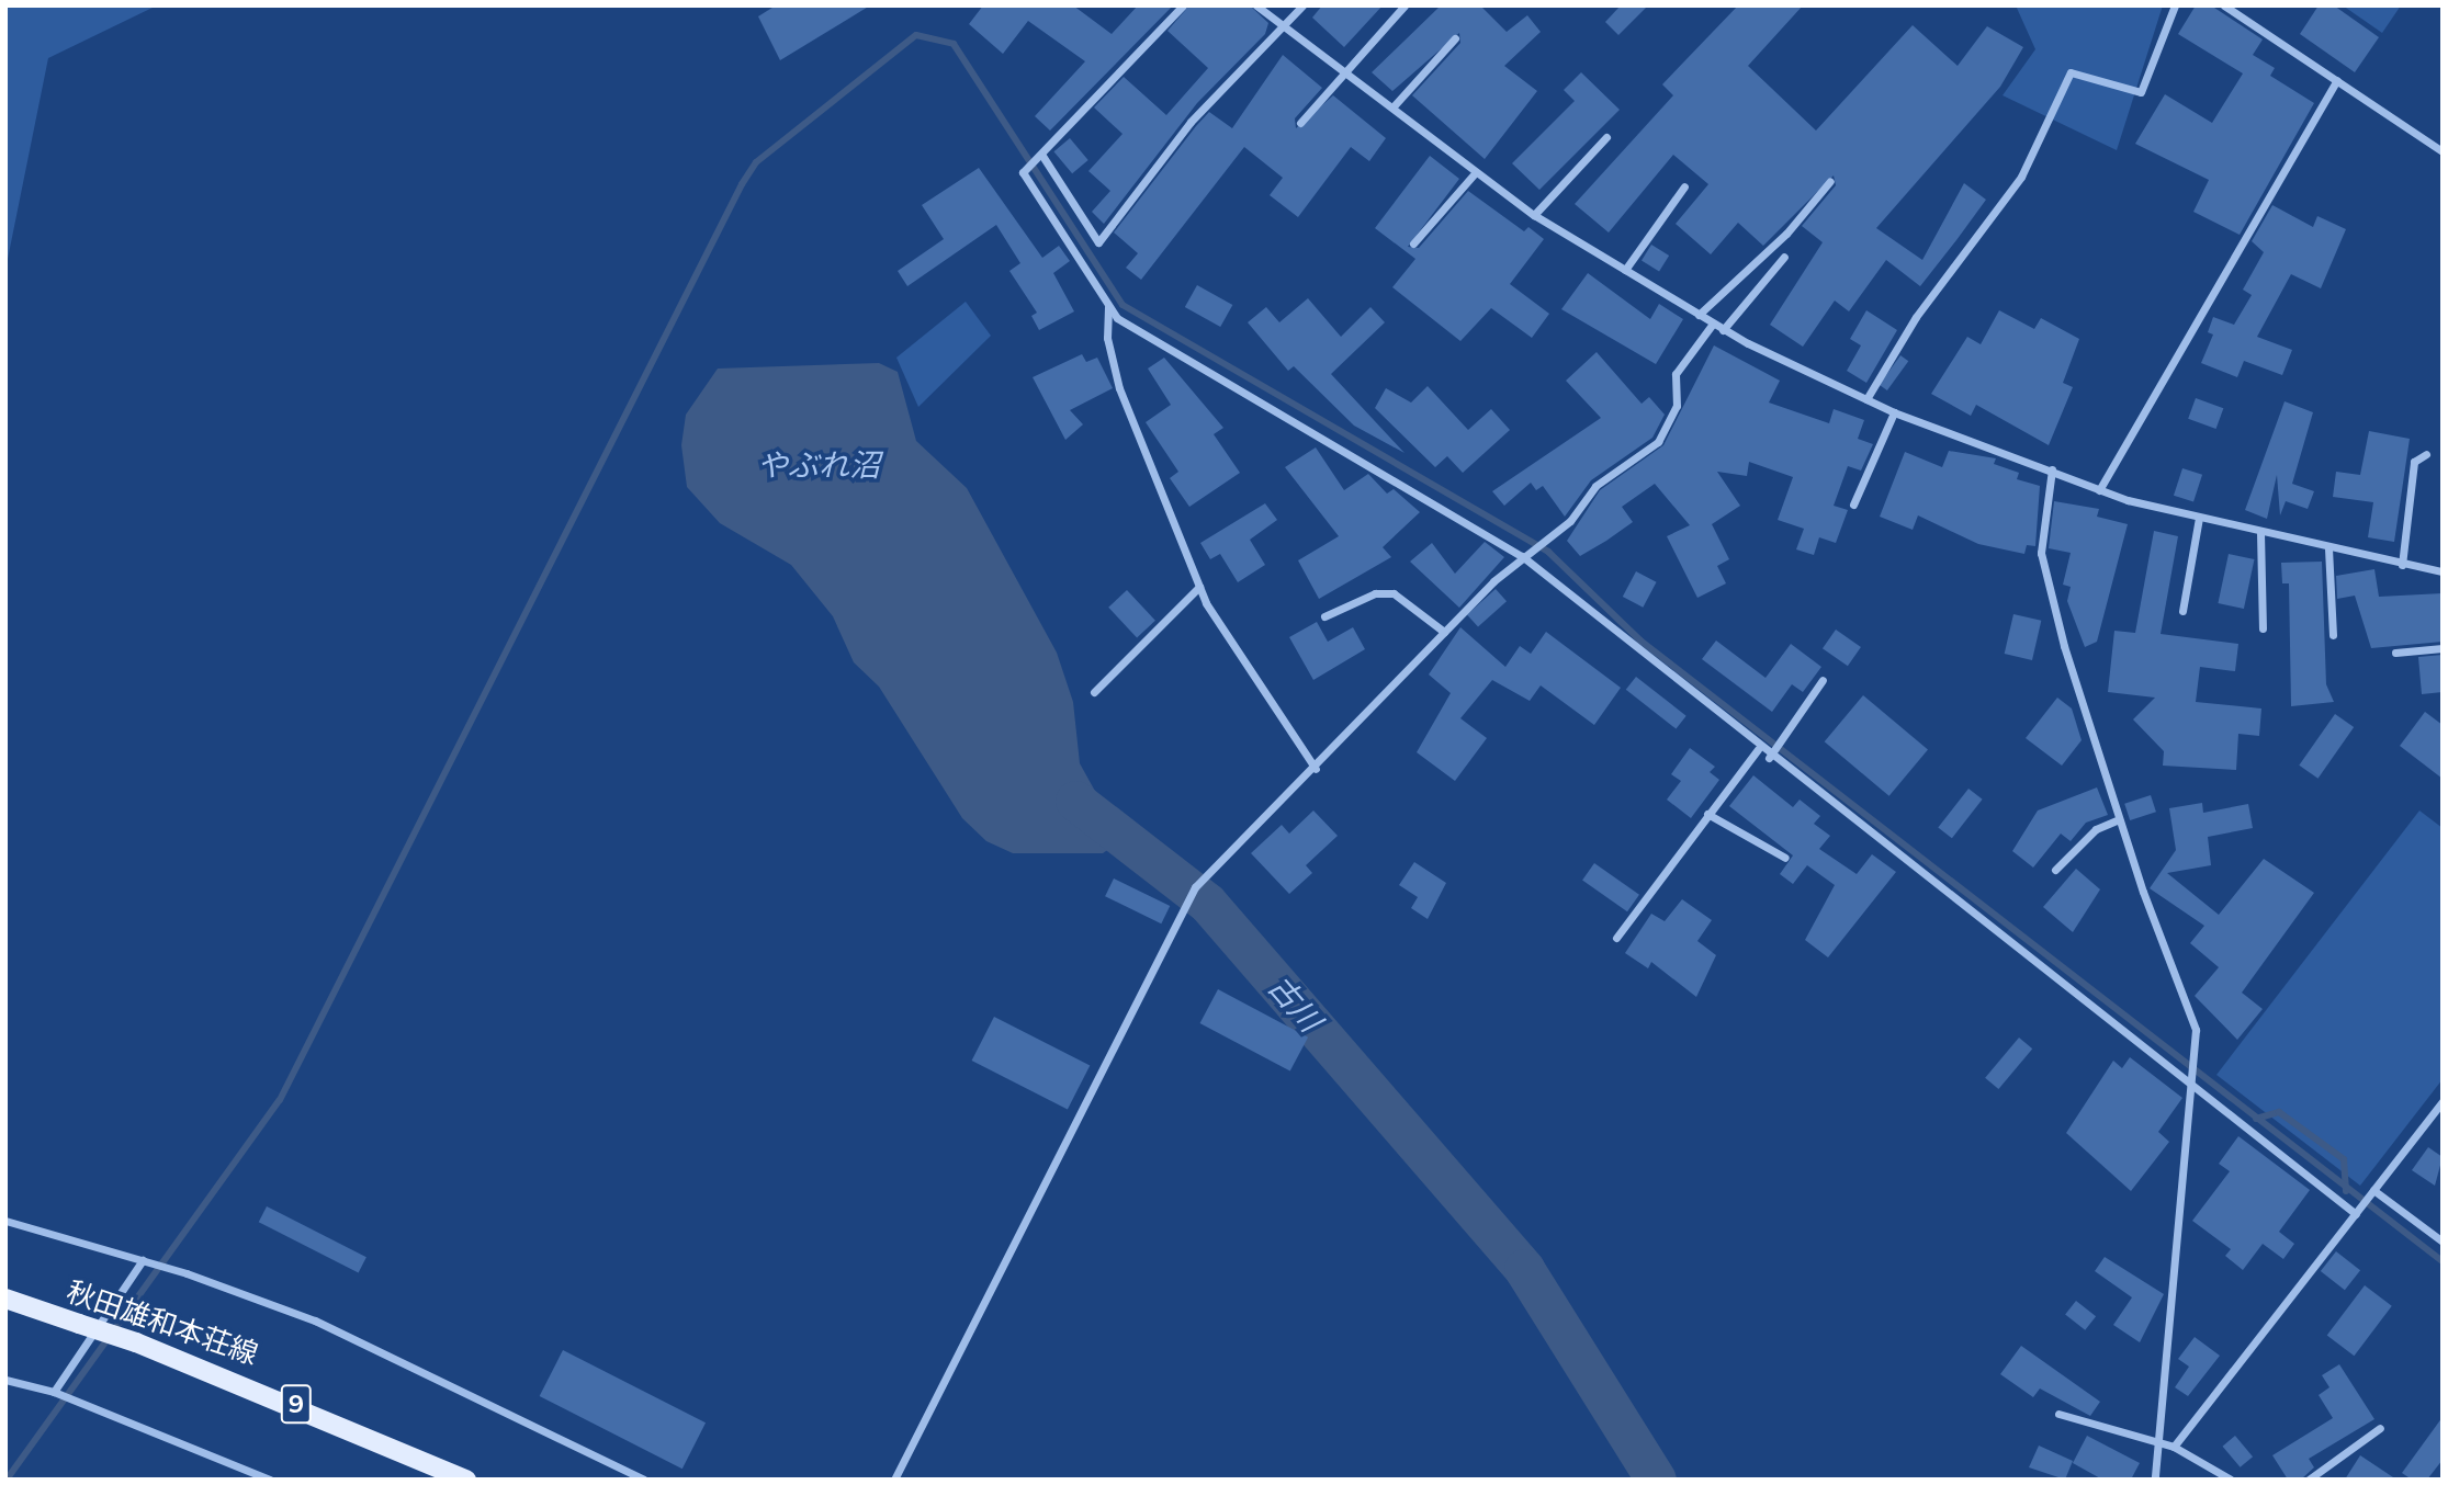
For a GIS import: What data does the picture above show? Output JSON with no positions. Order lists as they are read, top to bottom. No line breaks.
{"streets":{"main road":["秋田雄和本荘線","9"]},"water":["やぶれ沼","古川"]}
